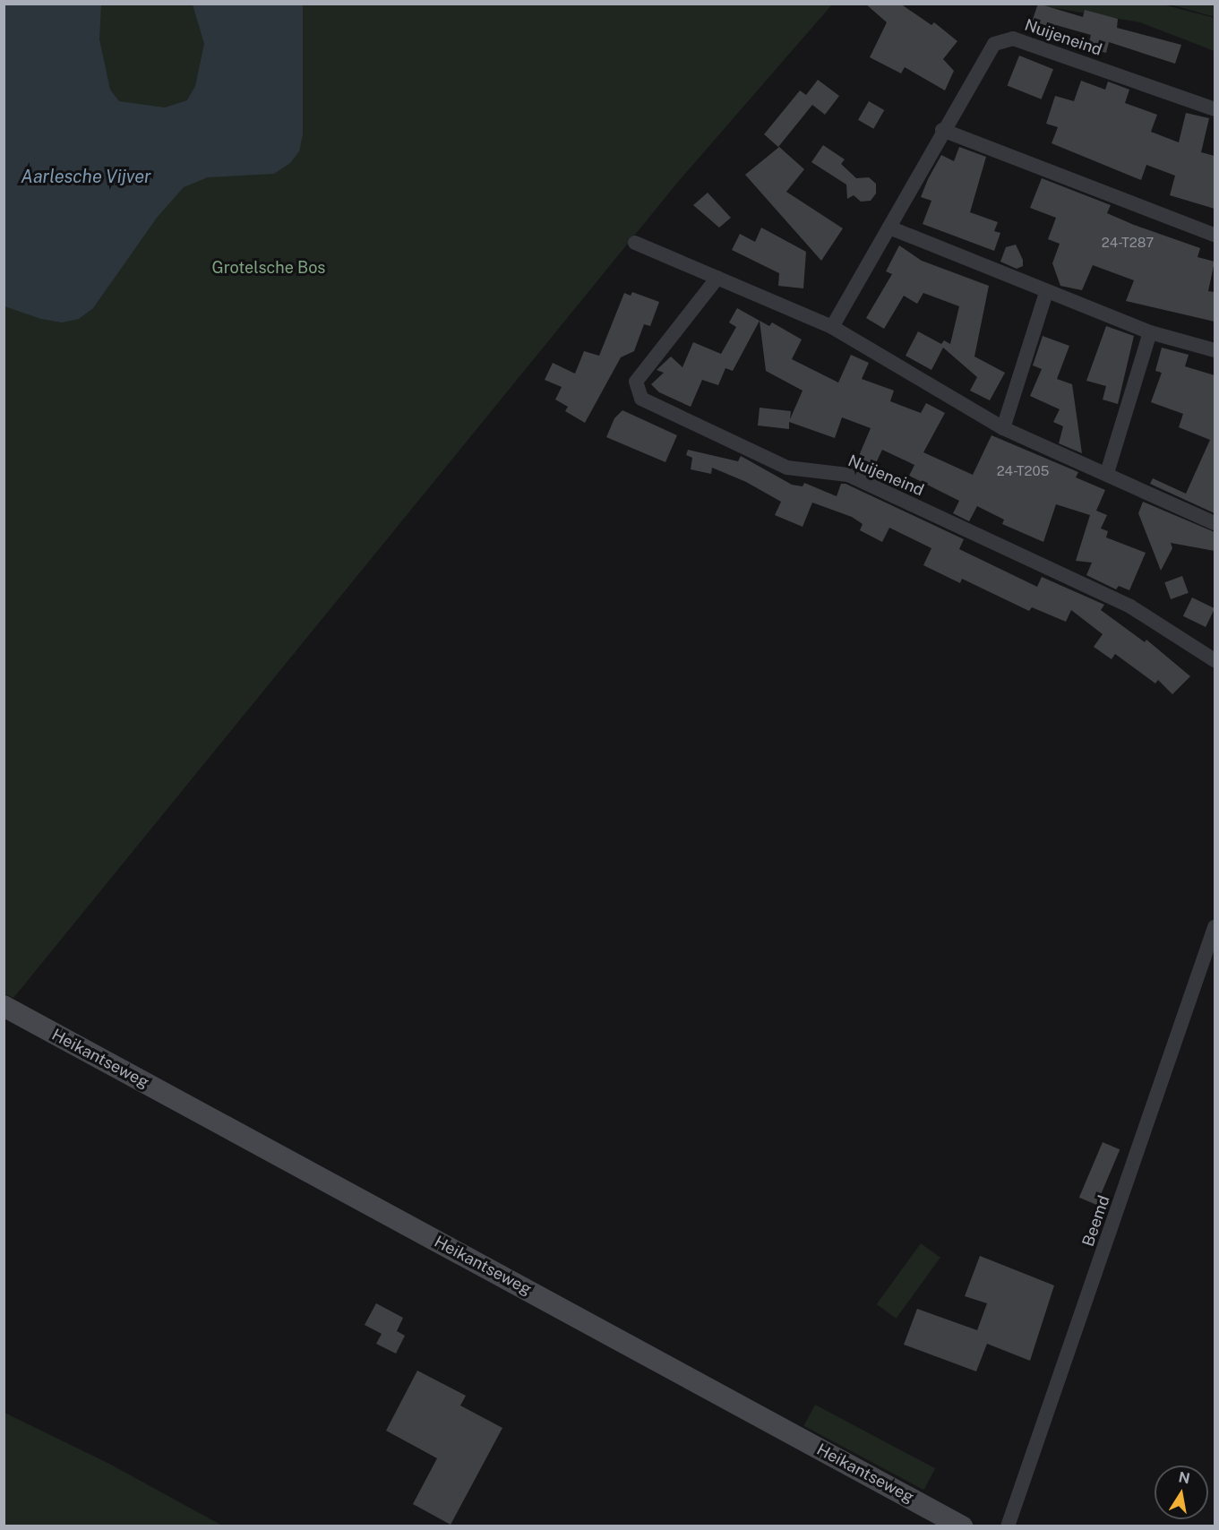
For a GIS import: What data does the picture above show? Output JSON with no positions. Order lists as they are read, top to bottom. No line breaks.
{"streets":{"street":["Nuijeneind","Heikantseweg","Beemd"]},"water":["Aarlesche Vijver"],"parks":["Grotelsche Bos"],"house_numbers":["24-T287","24-T205"],"north":"top"}
